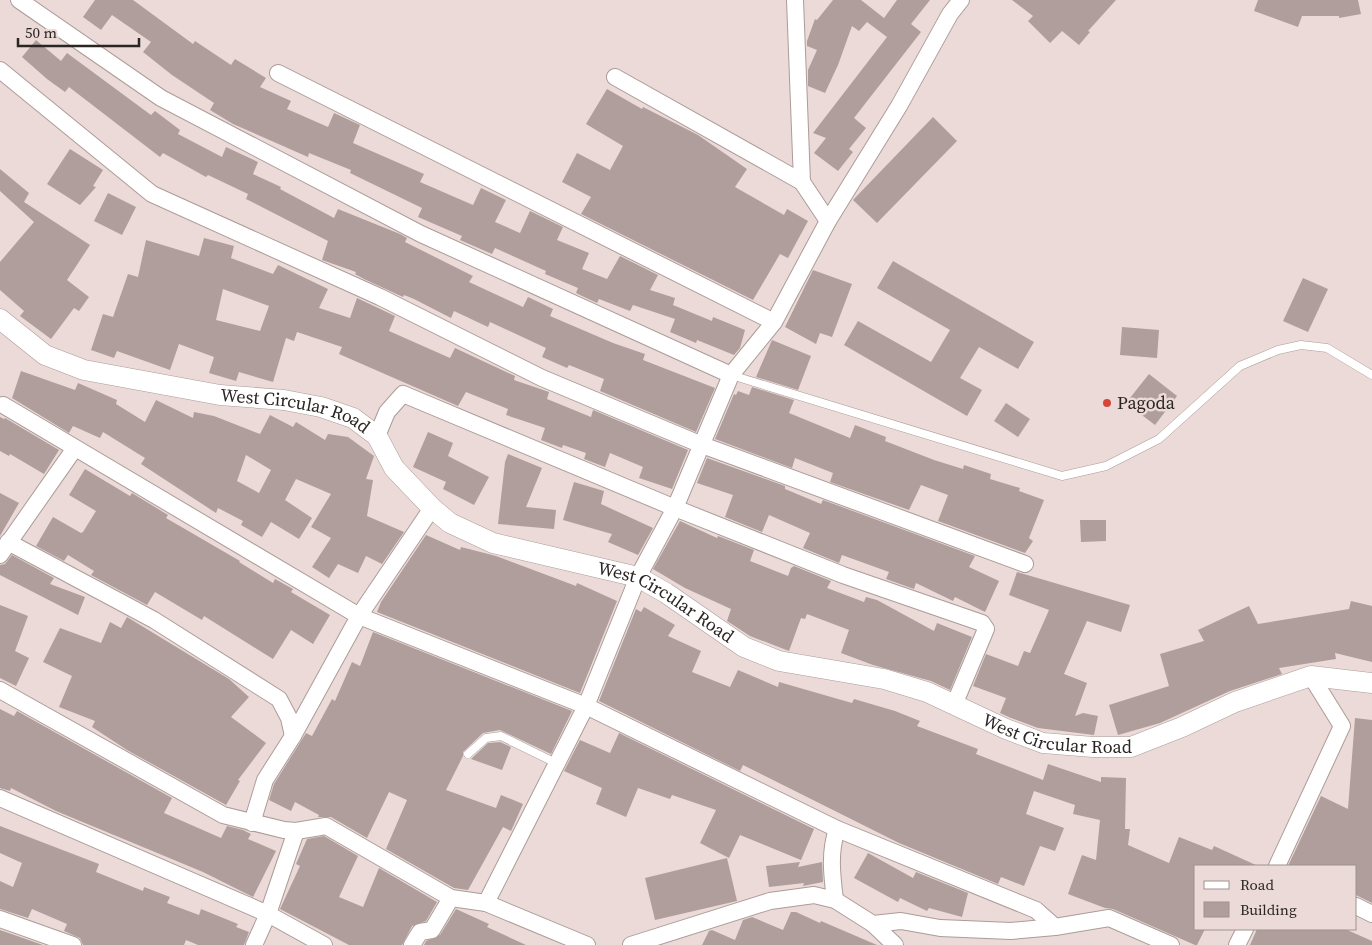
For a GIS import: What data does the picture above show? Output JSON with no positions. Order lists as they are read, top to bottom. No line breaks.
{"streets":{"street":["West Circular Road"]},"places":["Pagoda"],"legend":["Road","Building"],"scale_bar":"50 m"}
